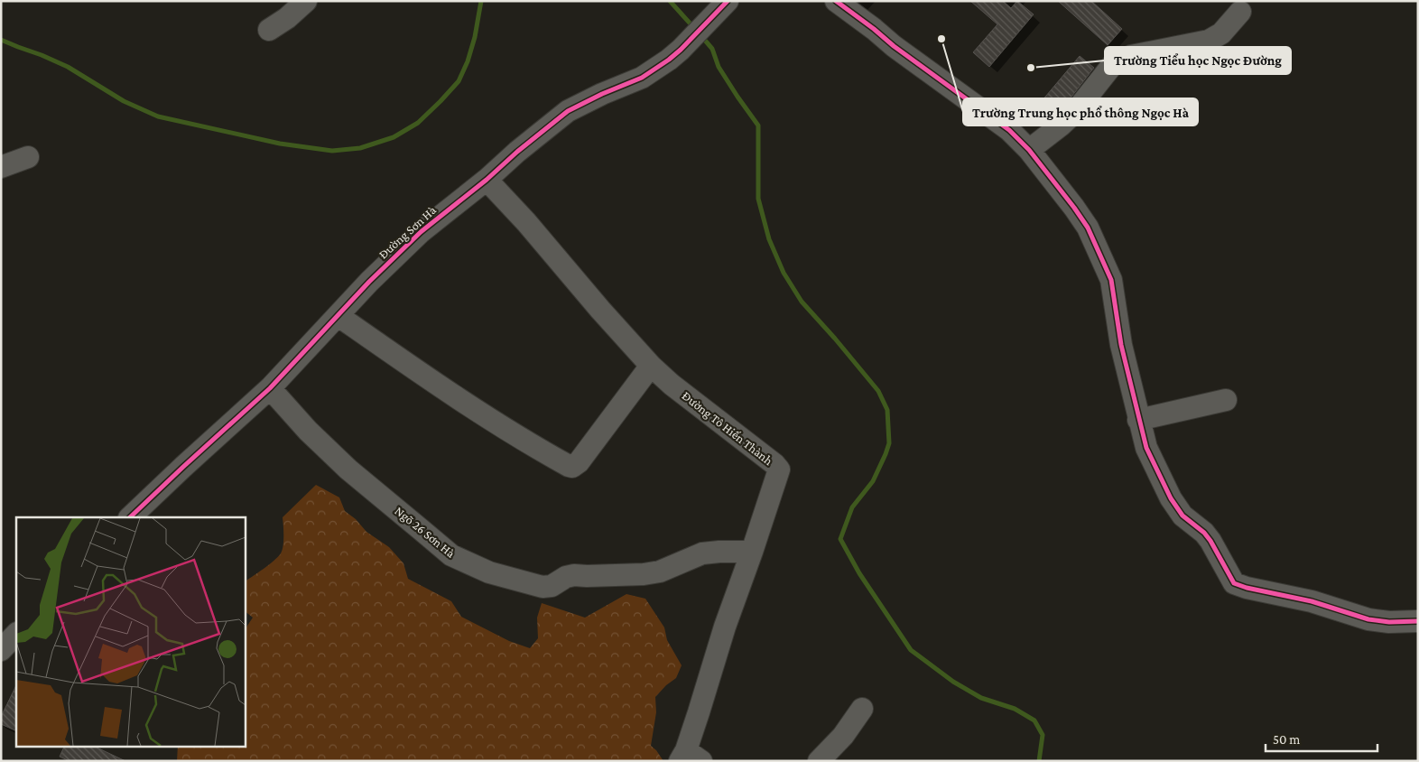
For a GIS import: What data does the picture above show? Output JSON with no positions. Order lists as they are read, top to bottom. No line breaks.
{"streets":{"street":["Đường Sơn Hà","Đường Tô Hiến Thành","Ngõ 26 Sơn Hà"]},"crossings":[["Đường Sơn Hà","Đường Tô Hiến Thành"],["Đường Sơn Hà","Ngõ 26 Sơn Hà"],["Đường Tô Hiến Thành","Ngõ 26 Sơn Hà"]],"places":["Trường Trung học phổ thông Ngọc Hà","Trường Tiểu học Ngọc Đường"],"scale_bar":"50 m"}
